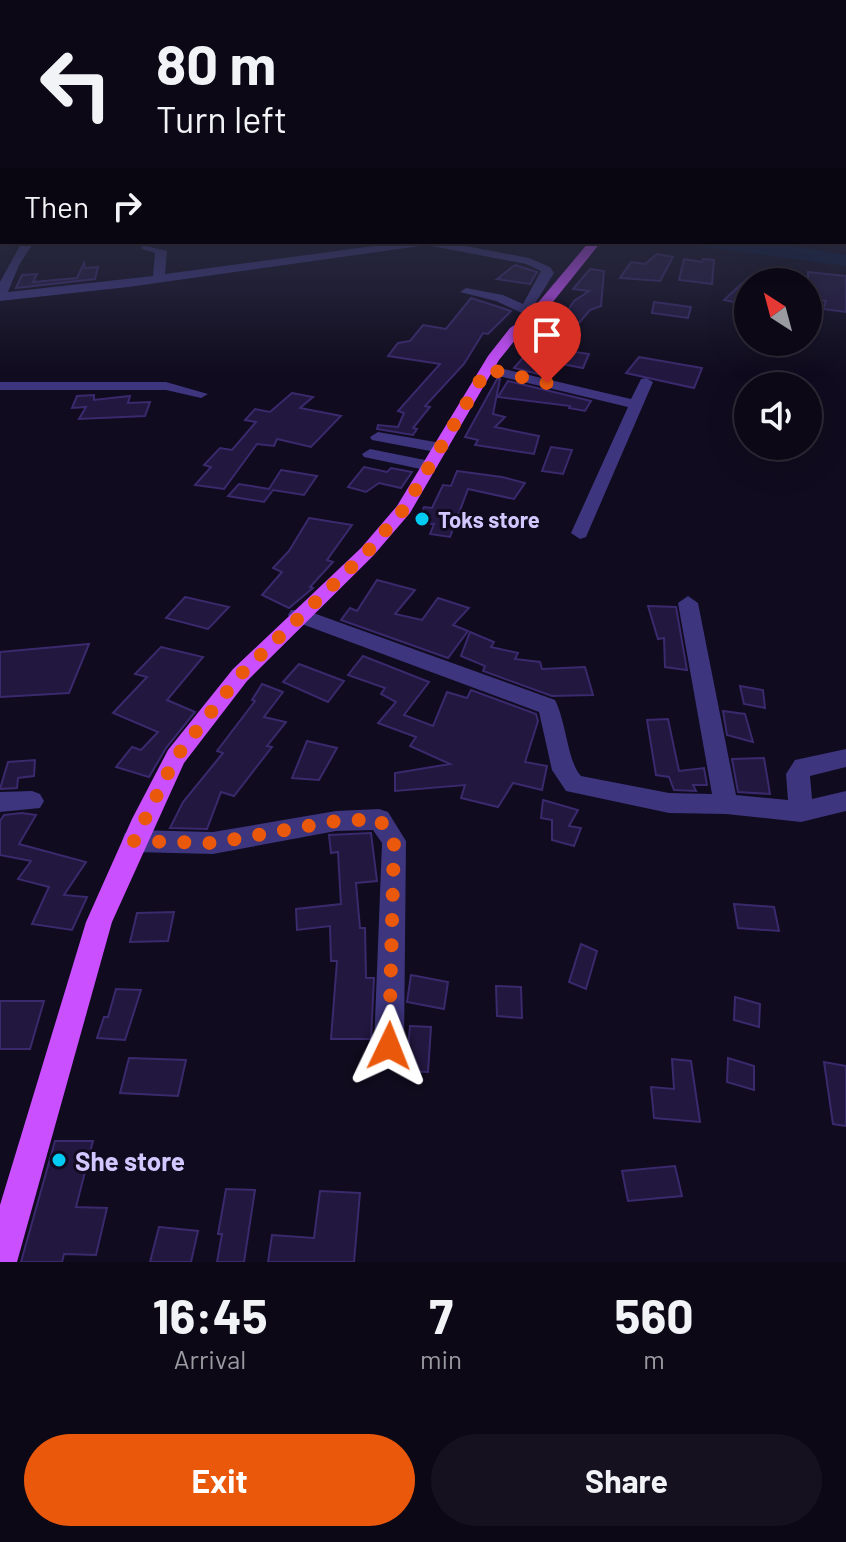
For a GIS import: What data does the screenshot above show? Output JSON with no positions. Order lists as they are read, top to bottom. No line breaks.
{"places":["Toks store","She store"],"north":"top left","page":{"turn":["80 m","Turn left"],"then":"Then","eta":["16:45","Arrival","7","min","560","m"],"buttons":["Exit","Share"]}}
